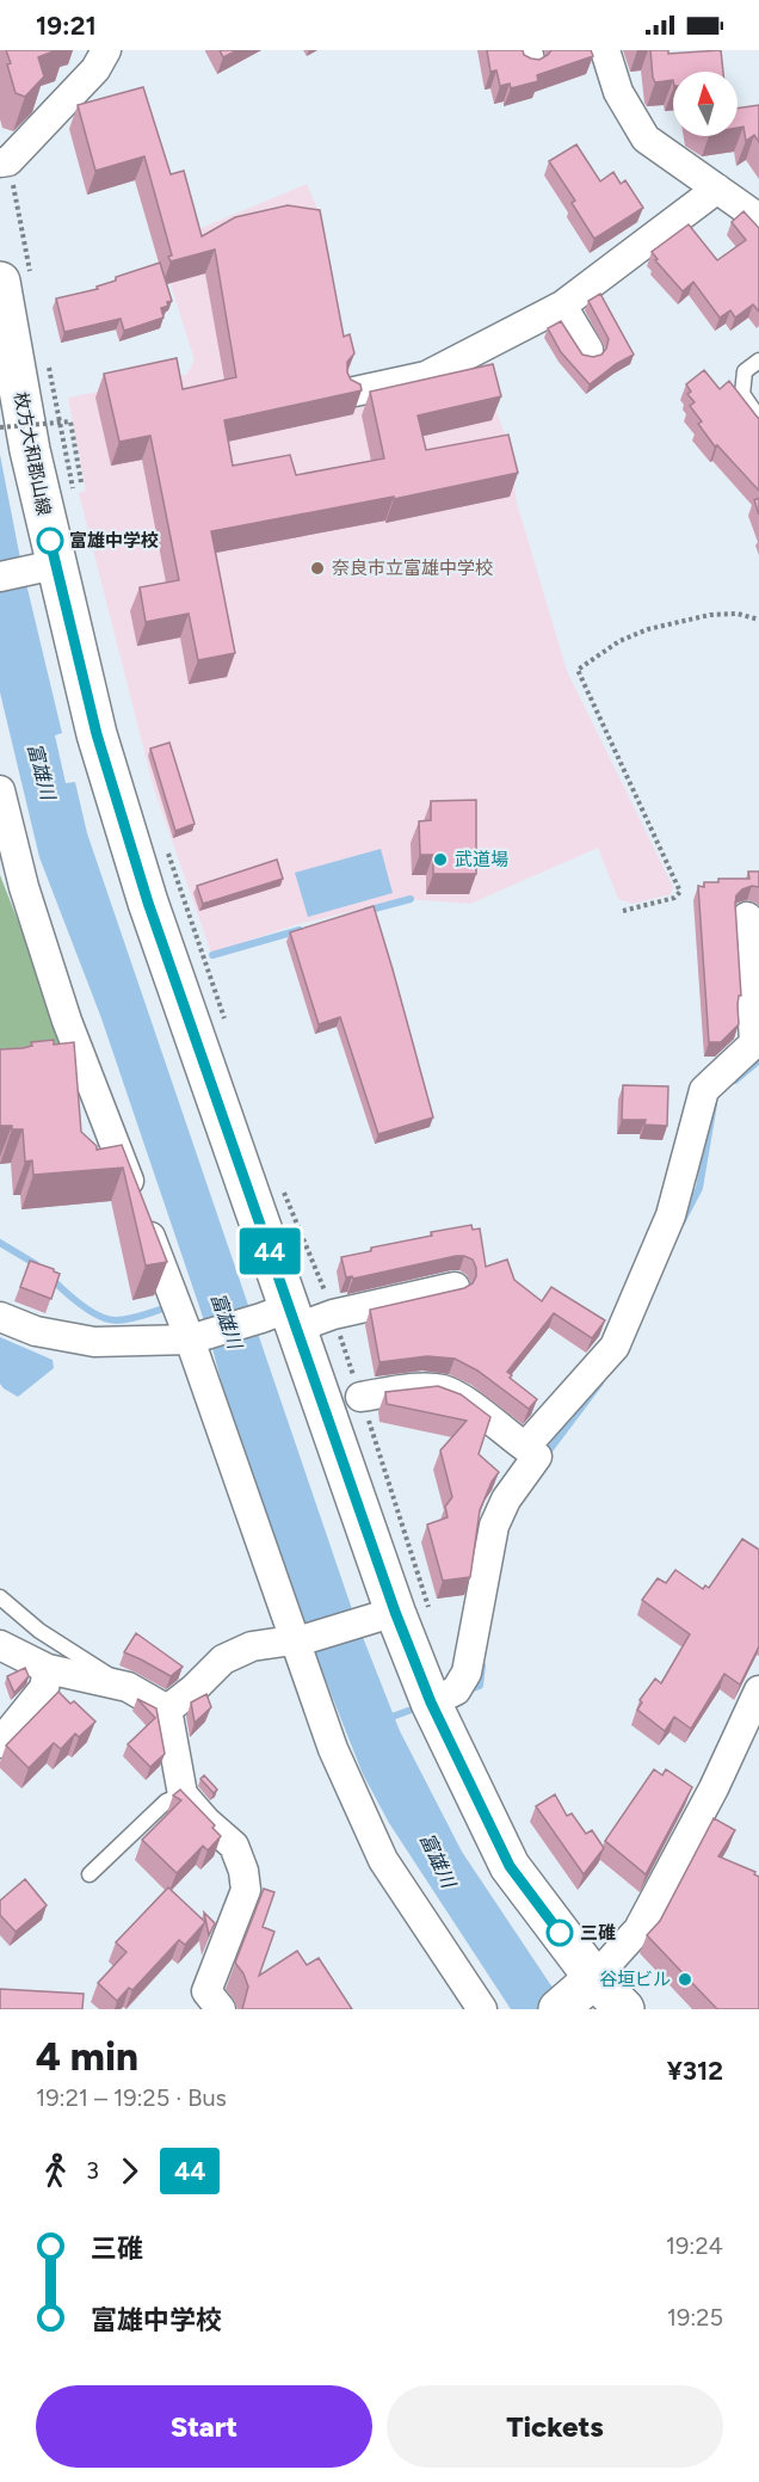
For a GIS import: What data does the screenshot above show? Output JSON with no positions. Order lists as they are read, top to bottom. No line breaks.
{"streets":{"main road":["枚方大和郡山線"]},"water":["富雄川"],"places":["富雄中学校","奈良市立富雄中学校","武道場","三碓","谷垣ビル"],"lines":["bus line 44"],"north":"top","page":{"status":"19:21","on_map":"44","heading":["4 min","19:21 – 19:25 · Bus","¥312"],"legs":["3","44"],"list":[{"name":"三碓","value":"19:24"},{"name":"富雄中学校","value":"19:25"}],"buttons":["Start","Tickets"]}}
